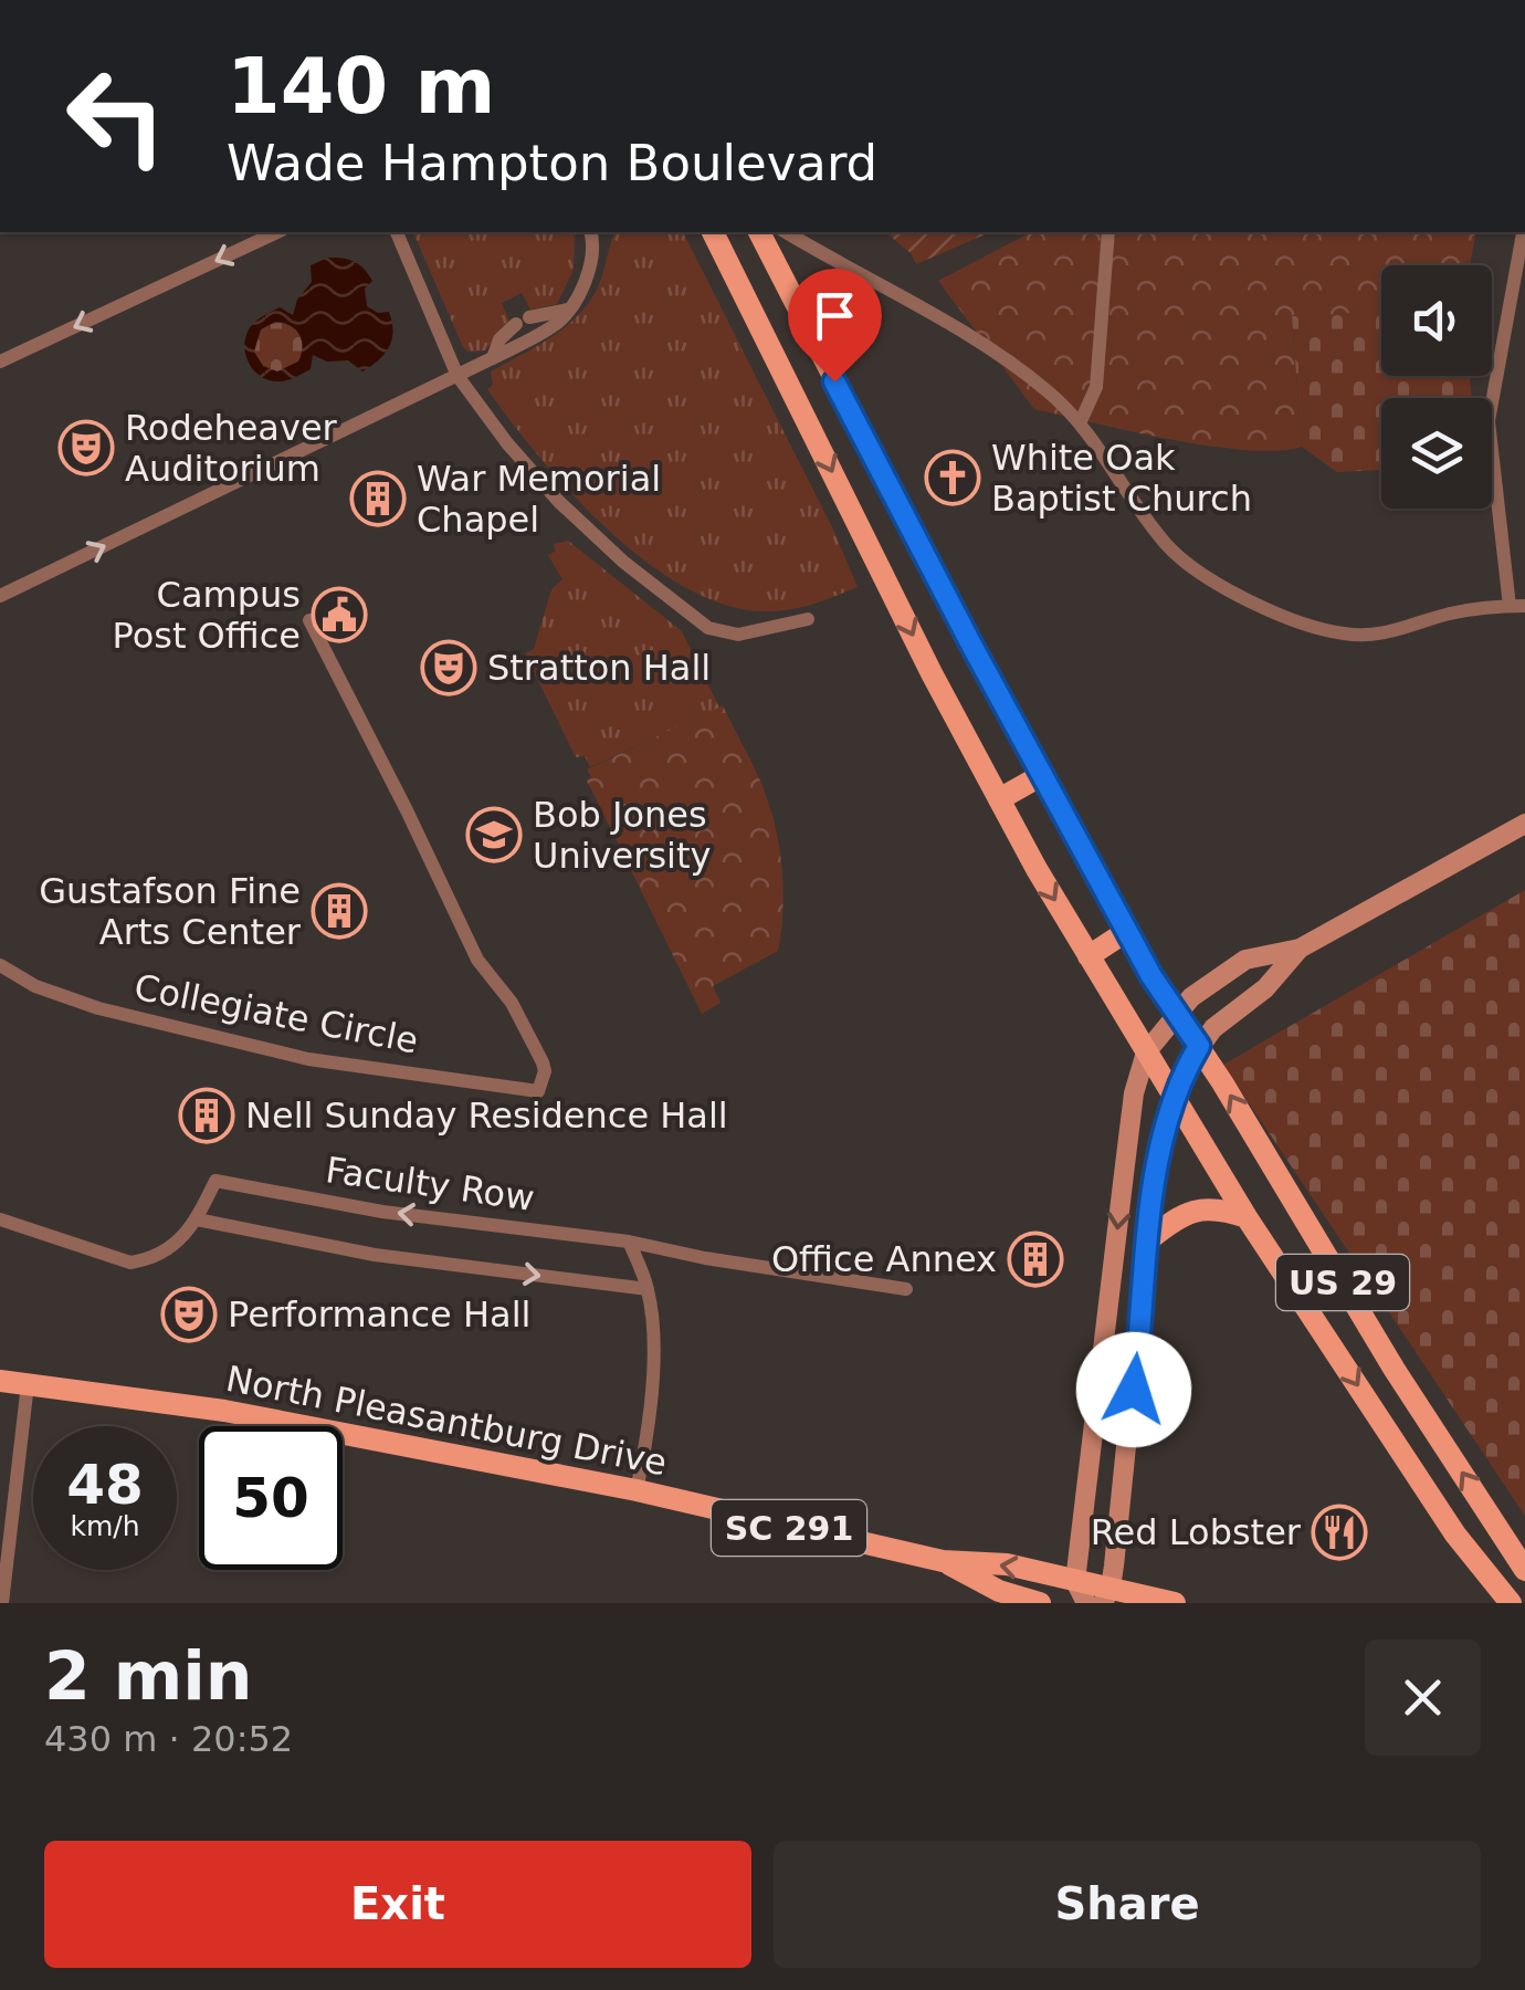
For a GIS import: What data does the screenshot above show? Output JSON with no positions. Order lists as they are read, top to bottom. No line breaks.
{"streets":{"main road":["US 29","North Pleasantburg Drive","SC 291"],"street":["Collegiate Circle","Faculty Row"]},"places":{"theatre":["Rodeheaver Auditorium","Stratton Hall","Performance Hall"],"church":["White Oak Baptist Church"],"building":["War Memorial Chapel","Gustafson Fine Arts Center","Nell Sunday Residence Hall","Office Annex"],"public building":["Campus Post Office"],"school or university":["Bob Jones University"],"restaurant":["Red Lobster"]},"page":{"turn":["140 m","Wade Hampton Boulevard"],"speed":"48 km/h","limit":"50","heading":["2 min","430 m · 20:52"],"buttons":["Exit","Share"]}}
